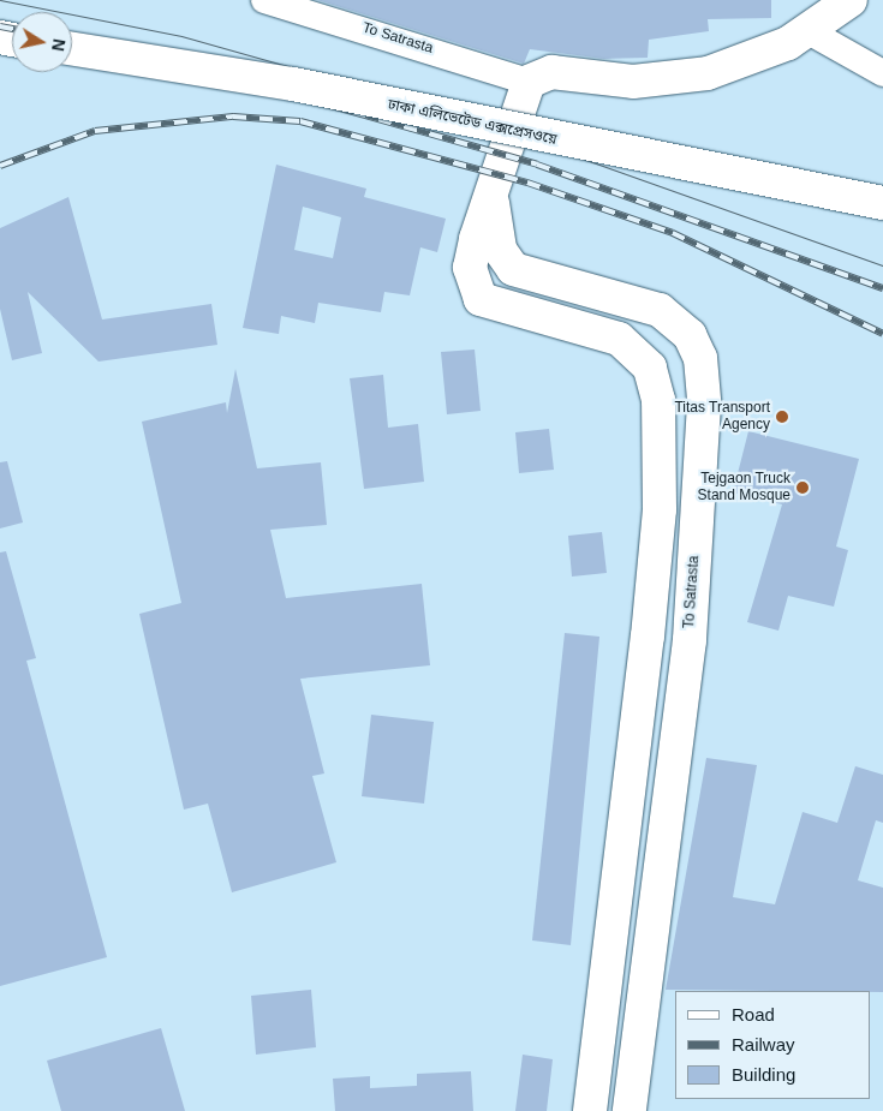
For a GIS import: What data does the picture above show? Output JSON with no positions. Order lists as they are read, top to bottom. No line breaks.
{"streets":{"main road":["To Satrasta","ঢাকা এলিভেটেড এক্সপ্রেসওয়ে"]},"places":["Titas Transport Agency","Tejgaon Truck Stand Mosque"],"legend":["Road","Railway","Building"],"north":"right"}
